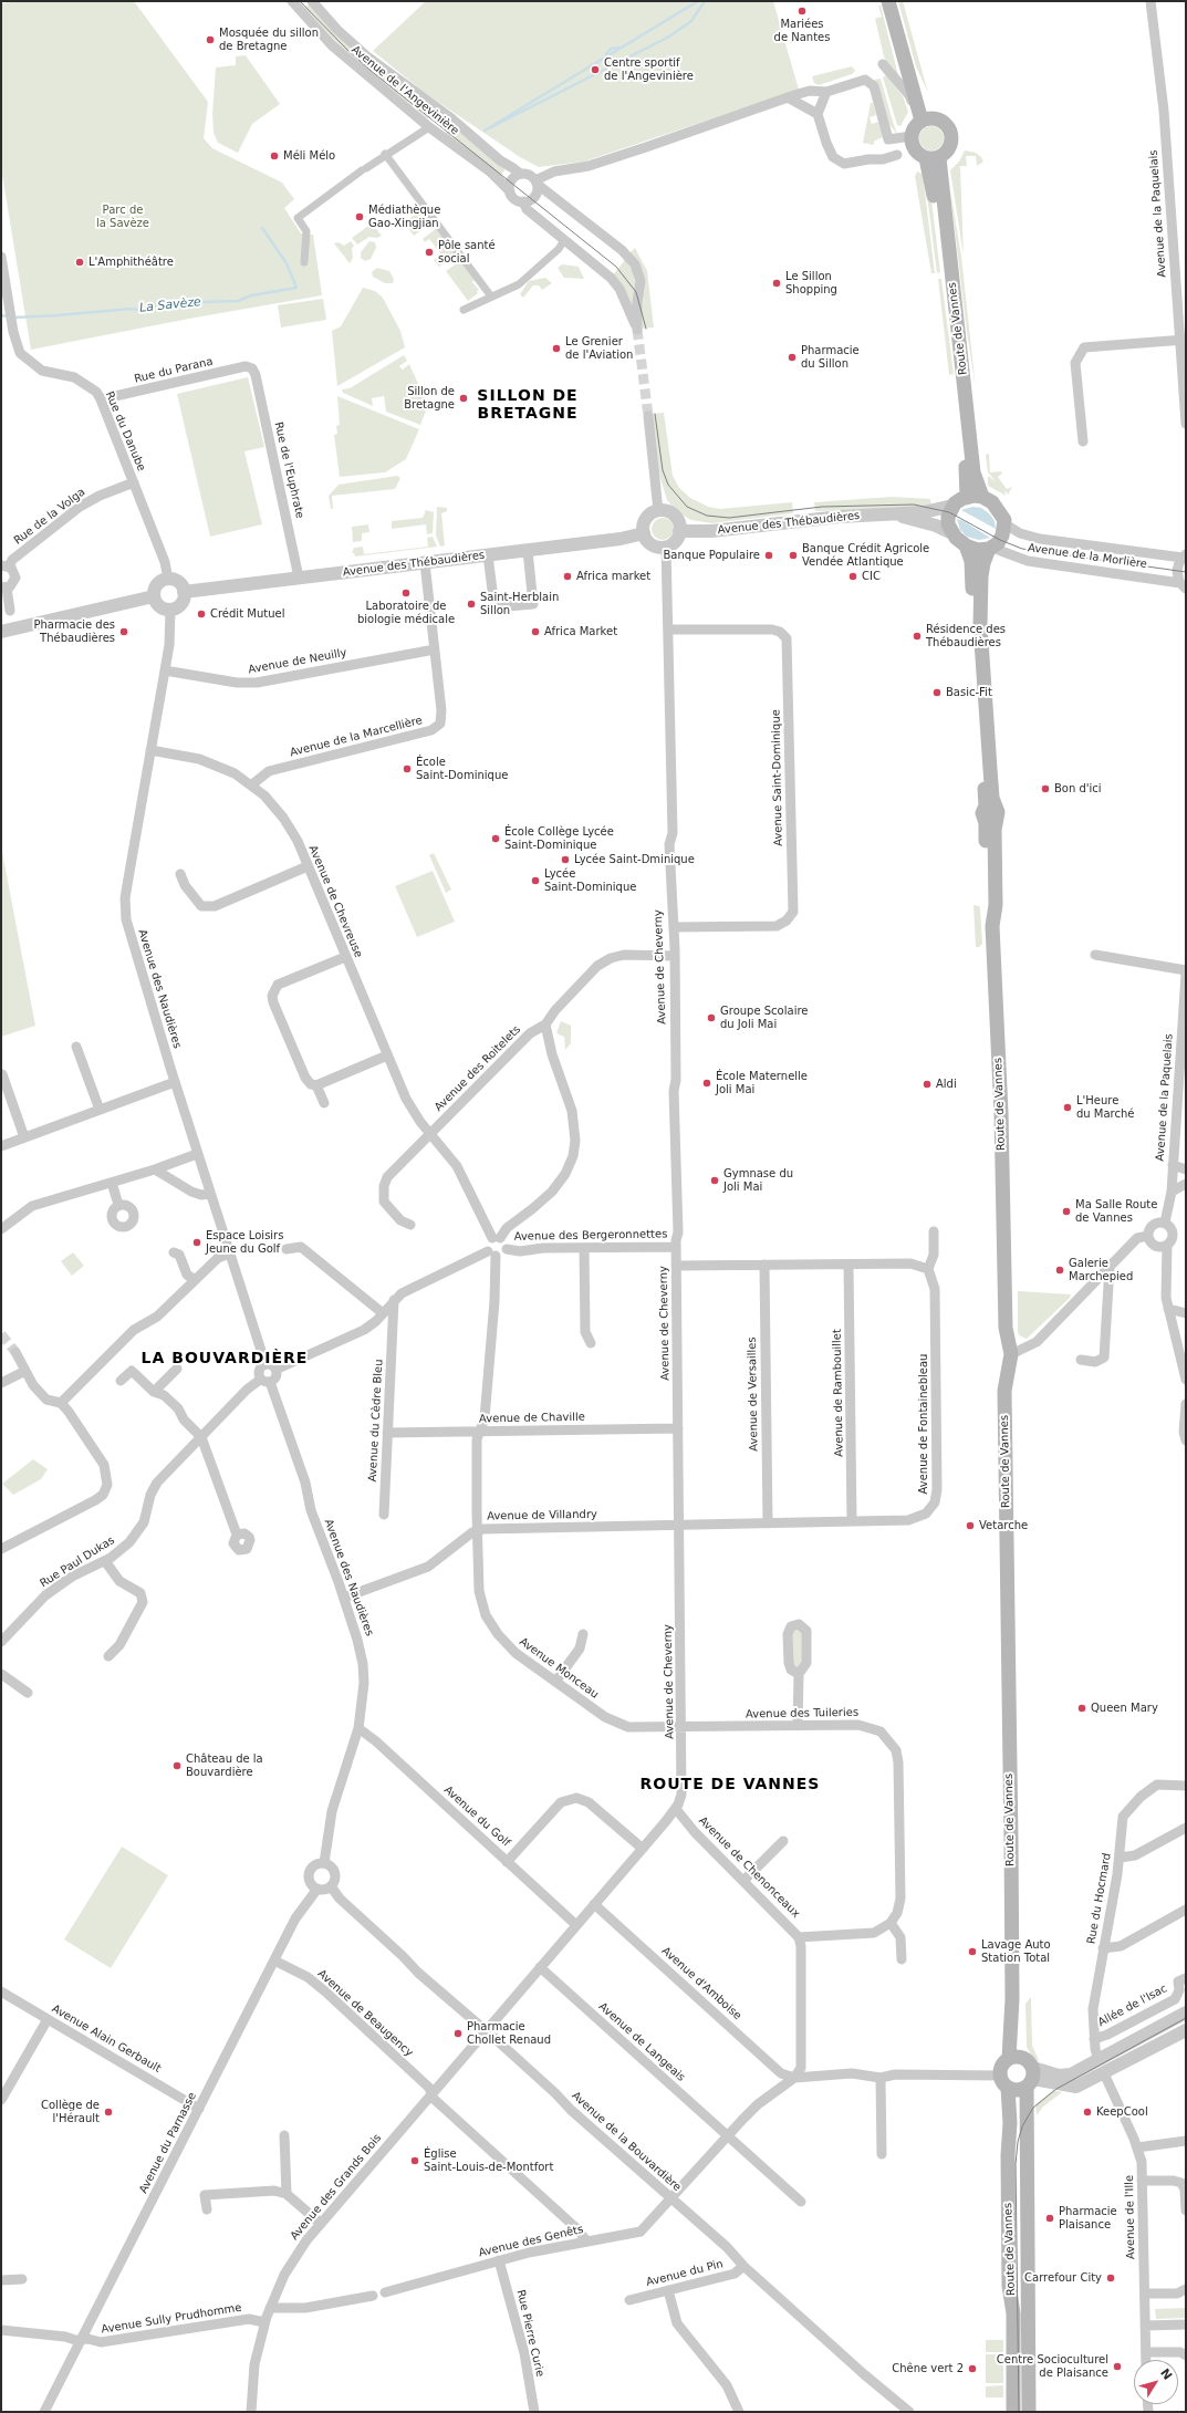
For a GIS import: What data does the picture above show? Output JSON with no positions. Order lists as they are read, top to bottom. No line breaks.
{"streets":{"main road":["Route de Vannes"],"street":["Avenue de l'Angevinière","Avenue de la Paquelais","Rue du Parana","Rue du Danube","Rue de l'Euphrate","Rue de la Volga","Avenue des Thébaudières","Avenue de la Morlière","Avenue de Neuilly","Avenue de la Marcellière","Avenue Saint-Dominique","Avenue de Chevreuse","Avenue de Cheverny","Avenue des Naudières","Avenue des Roitelets","Avenue des Bergeronnettes","Avenue de Rambouillet","Avenue de Versailles","Avenue de Chaville","Avenue du Cèdre Bleu","Avenue de Fontainebleau","Avenue de Villandry","Rue Paul Dukas","Avenue Monceau","Avenue des Tuileries","Avenue du Golf","Avenue de Chenonceaux","Rue du Hocmard","Avenue d'Amboise","Allée de l'Isac","Avenue de Beaugency","Avenue Alain Gerbault","Avenue de Langeais","Avenue de la Bouvardière","Avenue du Parnasse","Avenue des Grands Bois","Avenue de l'Ille","Avenue des Genêts","Avenue du Pin","Avenue Sully Prudhomme","Rue Pierre Curie"]},"crossings":[["Route de Vannes","Avenue des Thébaudières"],["Route de Vannes","Avenue de la Morlière"],["Rue du Parana","Rue du Danube"],["Rue du Parana","Rue de l'Euphrate"],["Rue du Danube","Rue de la Volga"],["Rue du Danube","Avenue des Thébaudières"],["Rue du Danube","Avenue des Naudières"],["Rue de l'Euphrate","Avenue des Thébaudières"],["Avenue des Thébaudières","Avenue de la Morlière"],["Avenue des Thébaudières","Avenue de la Marcellière"],["Avenue des Thébaudières","Avenue de Cheverny"],["Avenue des Thébaudières","Avenue des Naudières"],["Avenue de Neuilly","Avenue de la Marcellière"],["Avenue de Neuilly","Avenue des Naudières"],["Avenue de la Marcellière","Avenue de Chevreuse"],["Avenue Saint-Dominique","Avenue de Cheverny"],["Avenue de Chevreuse","Avenue des Naudières"],["Avenue de Chevreuse","Avenue des Roitelets"],["Avenue de Chevreuse","Avenue des Bergeronnettes"],["Avenue de Chevreuse","Avenue Monceau"],["Avenue de Cheverny","Avenue des Roitelets"],["Avenue de Cheverny","Avenue des Bergeronnettes"],["Avenue de Cheverny","Avenue de Chaville"],["Avenue de Cheverny","Avenue de Fontainebleau"],["Avenue de Cheverny","Avenue de Villandry"],["Avenue de Cheverny","Avenue Monceau"],["Avenue de Cheverny","Avenue des Tuileries"],["Avenue de Cheverny","Avenue du Golf"],["Avenue de Cheverny","Avenue de Chenonceaux"],["Avenue de Cheverny","Avenue d'Amboise"],["Avenue de Cheverny","Avenue de Langeais"],["Avenue de Cheverny","Avenue de la Bouvardière"],["Avenue de Cheverny","Avenue des Grands Bois"],["Avenue des Naudières","Avenue de Villandry"],["Avenue des Naudières","Rue Paul Dukas"],["Avenue des Naudières","Avenue du Golf"],["Avenue des Naudières","Avenue de la Bouvardière"],["Avenue des Naudières","Avenue du Parnasse"],["Avenue des Bergeronnettes","Avenue Monceau"],["Avenue de Rambouillet","Avenue de Fontainebleau"],["Avenue de Versailles","Avenue de Fontainebleau"],["Avenue de Chaville","Avenue du Cèdre Bleu"],["Avenue de Chaville","Avenue Monceau"],["Avenue de Fontainebleau","Avenue de Villandry"],["Avenue de Villandry","Avenue Monceau"],["Avenue Monceau","Avenue des Tuileries"],["Rue du Hocmard","Allée de l'Isac"],["Avenue d'Amboise","Avenue des Genêts"],["Avenue de Beaugency","Avenue du Parnasse"],["Avenue de Beaugency","Avenue des Grands Bois"],["Avenue de Beaugency","Avenue des Genêts"],["Avenue Alain Gerbault","Avenue du Parnasse"],["Avenue de Langeais","Avenue des Genêts"],["Avenue de la Bouvardière","Avenue du Parnasse"],["Avenue de la Bouvardière","Avenue des Grands Bois"],["Avenue de la Bouvardière","Avenue des Genêts"],["Avenue de la Bouvardière","Avenue du Pin"],["Avenue du Parnasse","Avenue Sully Prudhomme"],["Avenue des Grands Bois","Avenue Sully Prudhomme"],["Avenue des Genêts","Rue Pierre Curie"]],"districts":["SILLON DE BRETAGNE","LA BOUVARDIÈRE","ROUTE DE VANNES"],"water":["La Savèze"],"parks":["Parc de la Savèze"],"places":["Mariées de Nantes","Mosquée du sillon de Bretagne","Centre sportif de l'Angevinière","Méli Mélo","Médiathèque Gao-Xingjian","Pôle santé social","L'Amphithéâtre","Le Sillon Shopping","Le Grenier de l'Aviation","Pharmacie du Sillon","Sillon de Bretagne","Banque Populaire","Banque Crédit Agricole Vendée Atlantique","Africa market","CIC","Laboratoire de biologie médicale","Saint-Herblain Sillon","Crédit Mutuel","Pharmacie des Thébaudières","Africa Market","Résidence des Thébaudières","Basic-Fit","École Saint-Dominique","Bon d'ici","École Collège Lycée Saint-Dominique","Lycée Saint-Dminique","Lycée Saint-Dominique","Groupe Scolaire du Joli Mai","École Maternelle Joli Mai","Aldi","L'Heure du Marché","Gymnase du Joli Mai","Ma Salle Route de Vannes","Espace Loisirs Jeune du Golf","Galerie Marchepied","Vetarche","Queen Mary","Château de la Bouvardière","Lavage Auto Station Total","Pharmacie Chollet Renaud","Collège de l'Hérault","KeepCool","Église Saint-Louis-de-Montfort","Pharmacie Plaisance","Carrefour City","Centre Socioculturel de Plaisance","Chêne vert 2"],"north":"top right"}
